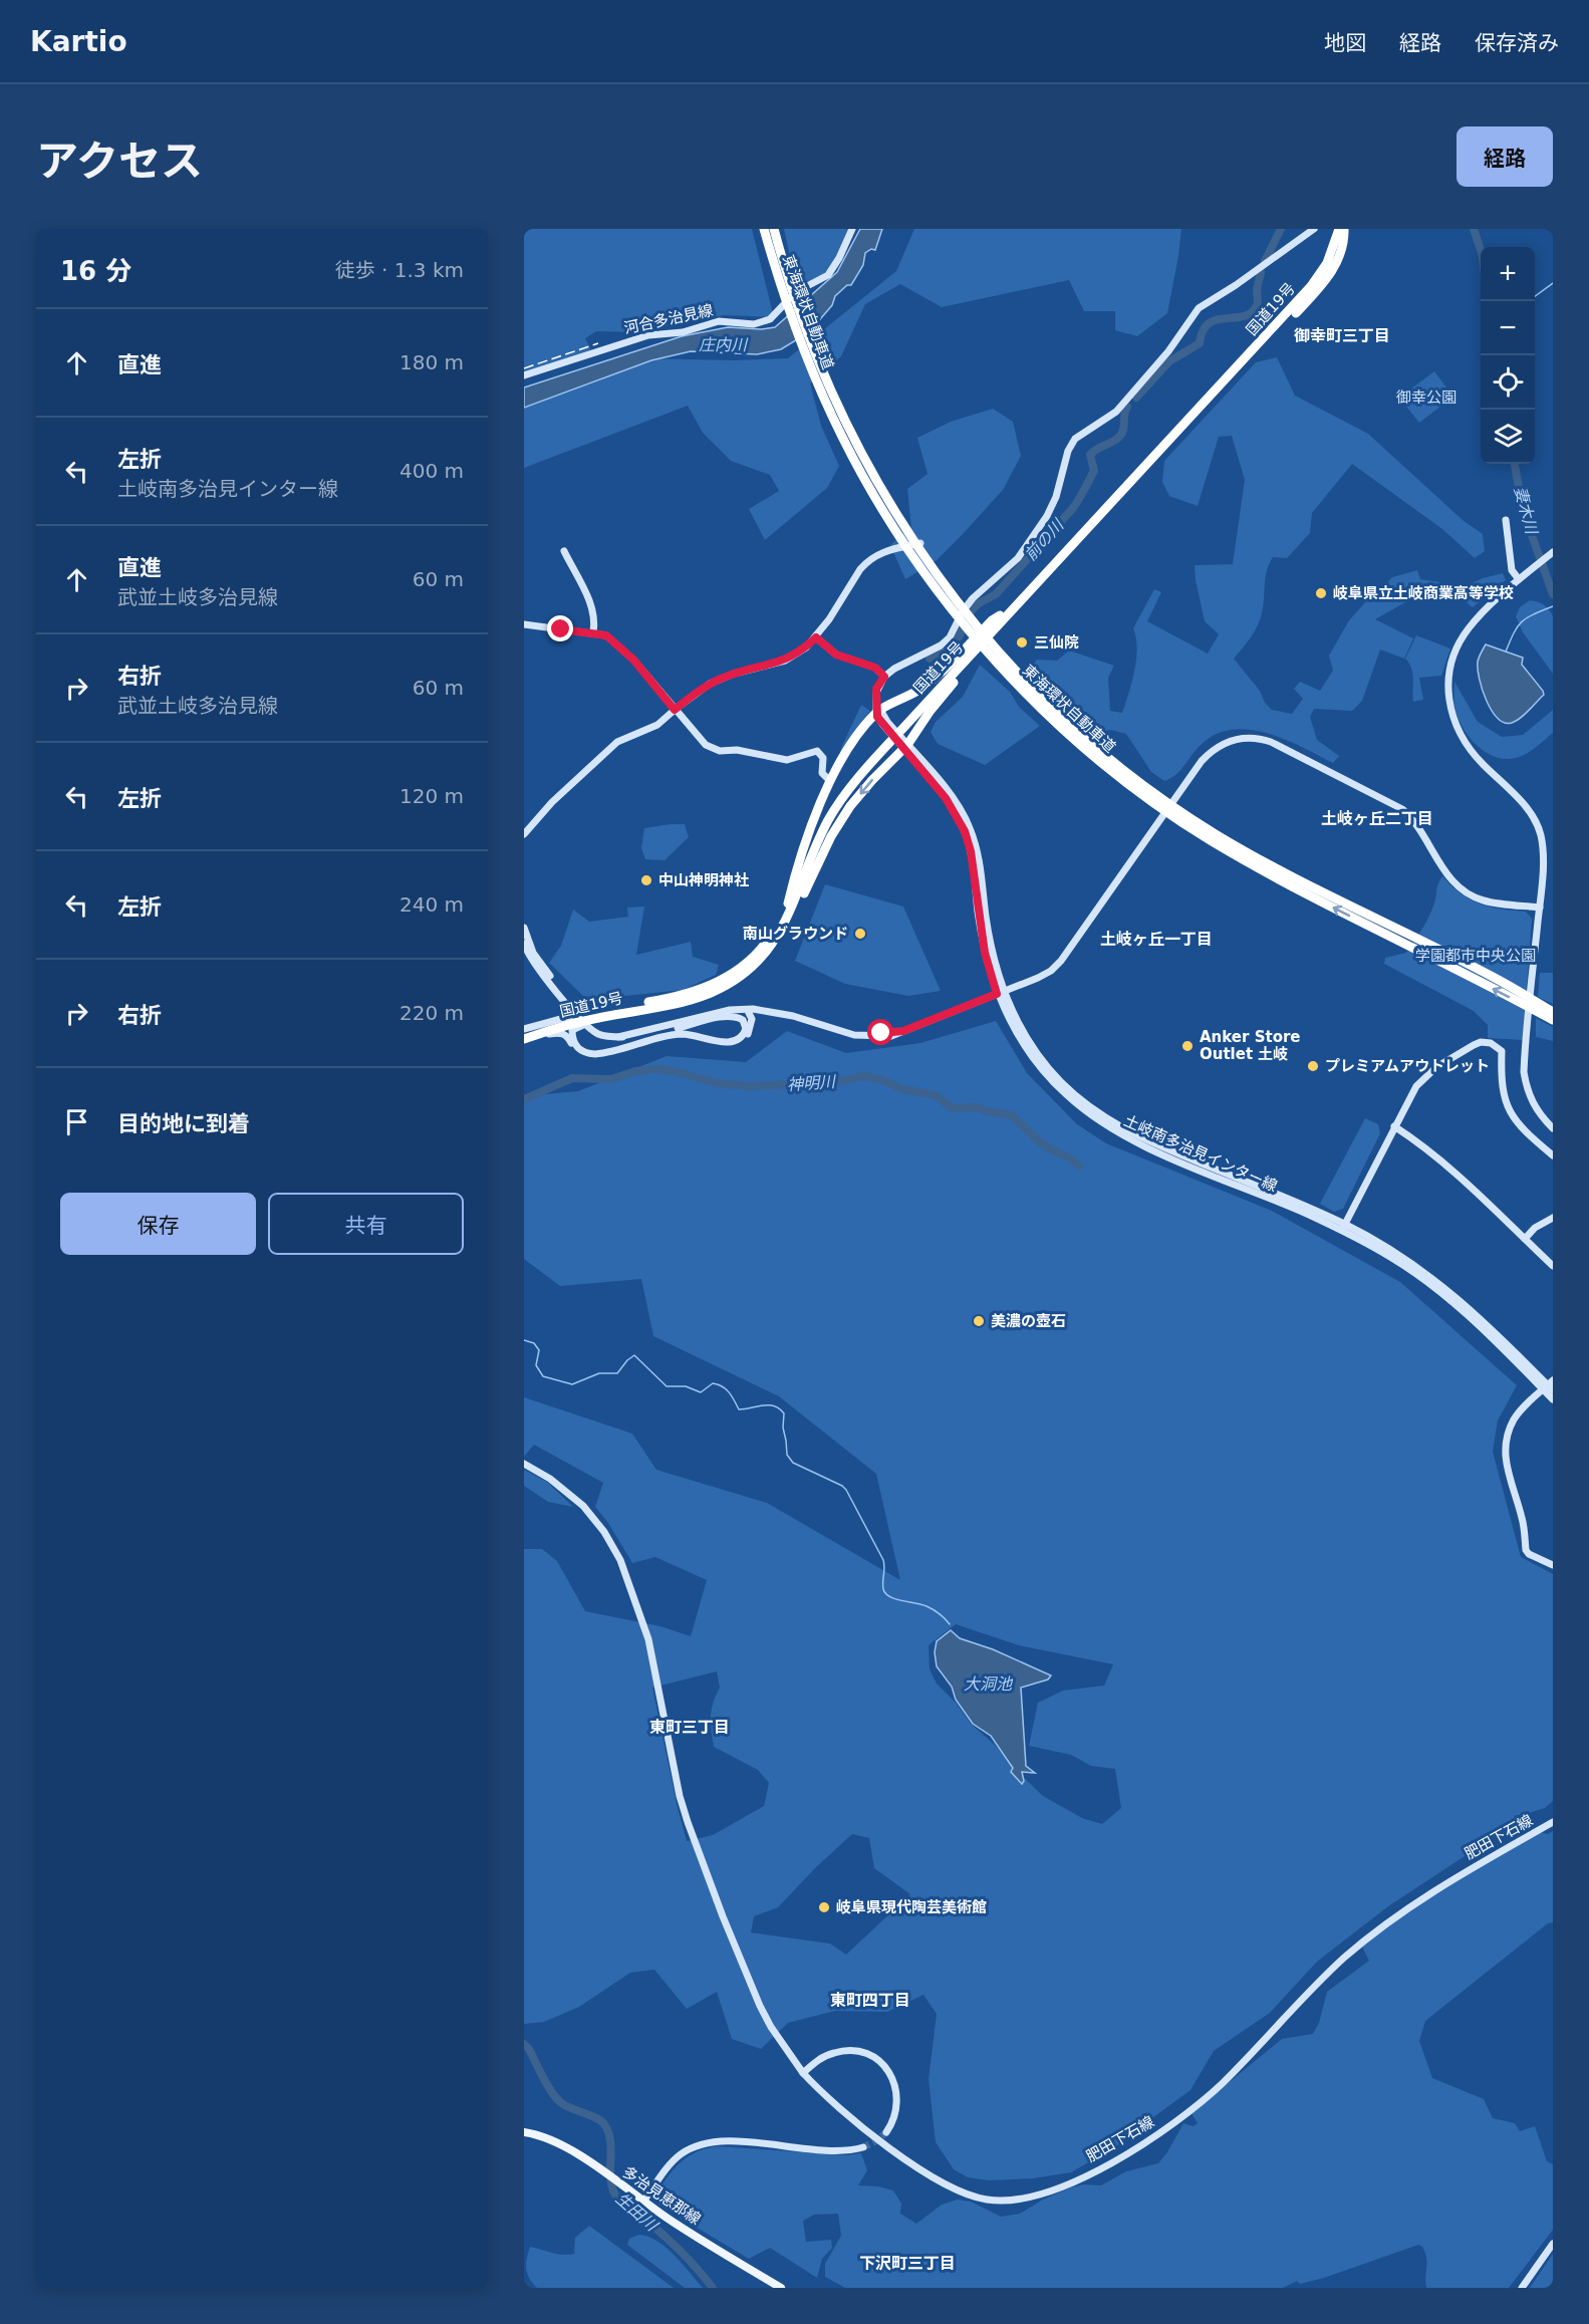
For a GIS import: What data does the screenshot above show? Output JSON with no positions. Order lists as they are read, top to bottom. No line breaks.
{"streets":{"highway":["国道19号","東海環状自動車道"],"main road":["多治見恵那線"],"street":["河合多治見線","土岐南多治見インター線","肥田下石線"]},"crossings":[["国道19号","東海環状自動車道"]],"districts":["御幸町三丁目","土岐ヶ丘二丁目","土岐ヶ丘一丁目","東町三丁目","東町四丁目","下沢町三丁目"],"water":["庄内川","妻木川","前の川","神明川","大洞池","生田川"],"parks":["御幸公園","学園都市中央公園"],"places":["岐阜県立土岐商業高等学校","三仙院","中山神明神社","南山グラウンド","Anker Store Outlet 土岐","プレミアムアウトレット","美濃の壺石","岐阜県現代陶芸美術館"],"page":{"header":"Kartio","nav":["地図","経路","保存済み"],"title":"アクセス","buttons":["経路",["保存","共有"]],"heading":["16 分","徒歩 · 1.3 km"],"map_buttons":["+","−"],"list":[["直進","180 m"],["左折","土岐南多治見インター線","400 m"],["直進","武並土岐多治見線","60 m"],["右折","武並土岐多治見線","60 m"],["左折","120 m"],["左折","240 m"],["右折","220 m"],"目的地に到着"]}}
